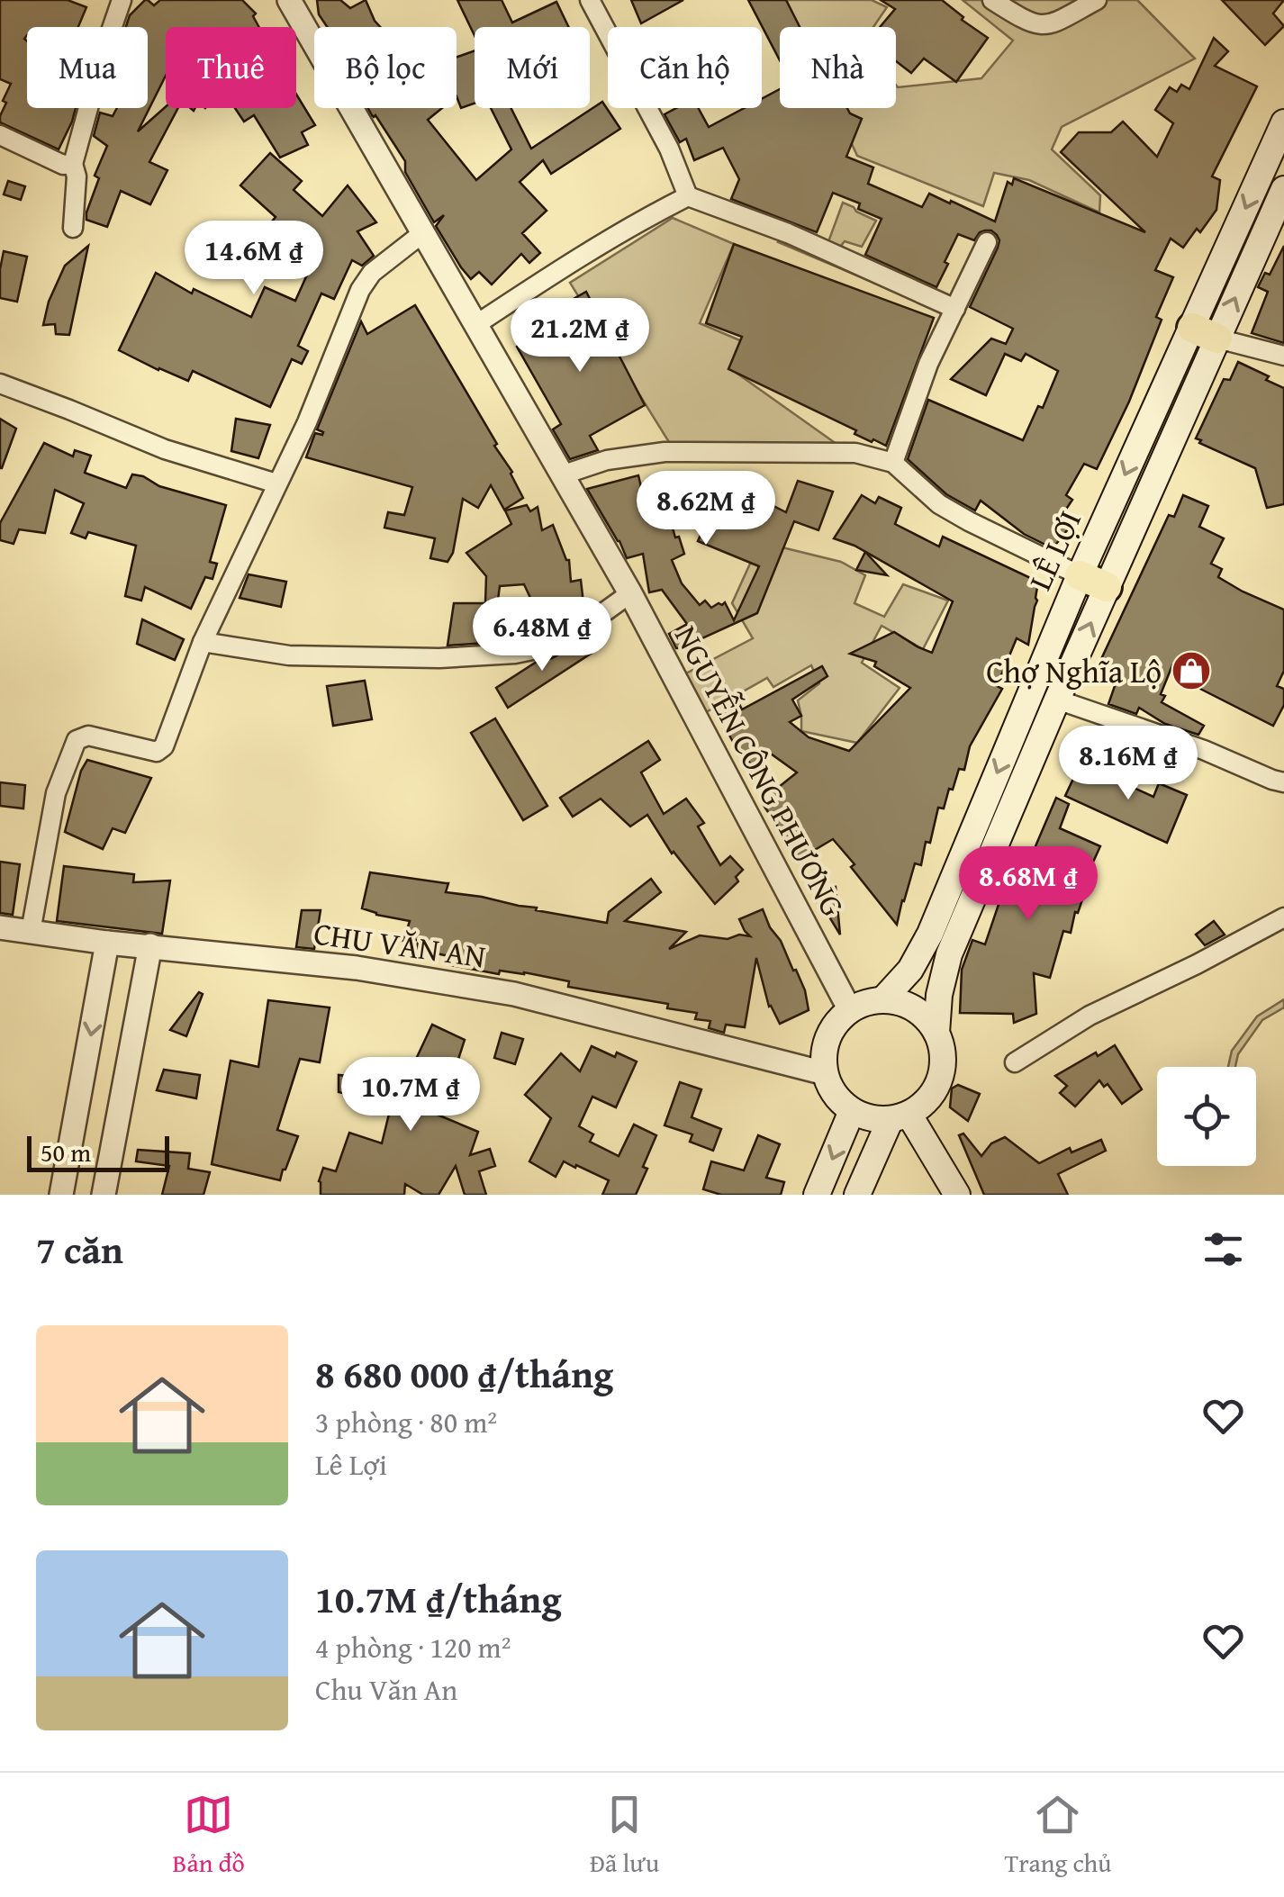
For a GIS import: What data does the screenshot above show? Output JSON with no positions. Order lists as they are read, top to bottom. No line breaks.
{"streets":{"main road":["LÊ LỢI"],"street":["NGUYỄN CÔNG PHƯƠNG","CHU VĂN AN"]},"crossings":[["LÊ LỢI","NGUYỄN CÔNG PHƯƠNG"],["LÊ LỢI","CHU VĂN AN"],["NGUYỄN CÔNG PHƯƠNG","CHU VĂN AN"]],"places":{"shop":["Chợ Nghĩa Lộ"]},"scale_bar":"50 m","page":{"chip":["Mua","Thuê","Bộ lọc","Mới","Căn hộ","Nhà"],"price":["14.6M ₫","21.2M ₫","8.62M ₫","6.48M ₫","8.16M ₫","8.68M ₫","10.7M ₫"],"scale":"50 m","heading":"7 căn","list":[{"name":"8 680 000 ₫/tháng","note":"3 phòng · 80 m² · Lê Lợi"},{"name":"10.7M ₫/tháng","note":"4 phòng · 120 m² · Chu Văn An"}],"tabs":["Bản đồ","Đã lưu","Trang chủ"]}}
